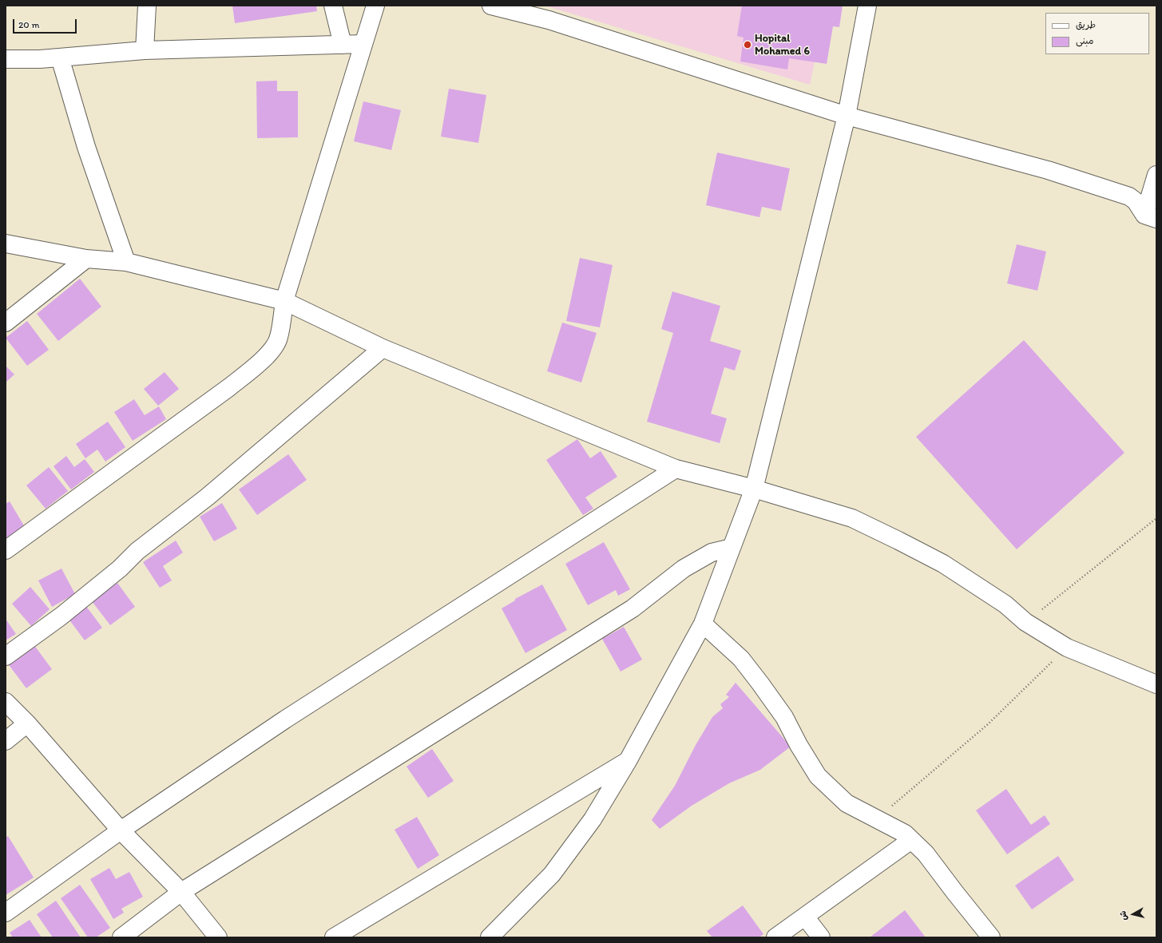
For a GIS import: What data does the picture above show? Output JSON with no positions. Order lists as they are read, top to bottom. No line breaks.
{"places":["Hopital Mohamed 6"],"legend":["طريق","مبنى"],"scale_bar":"20 m","north":"left"}
